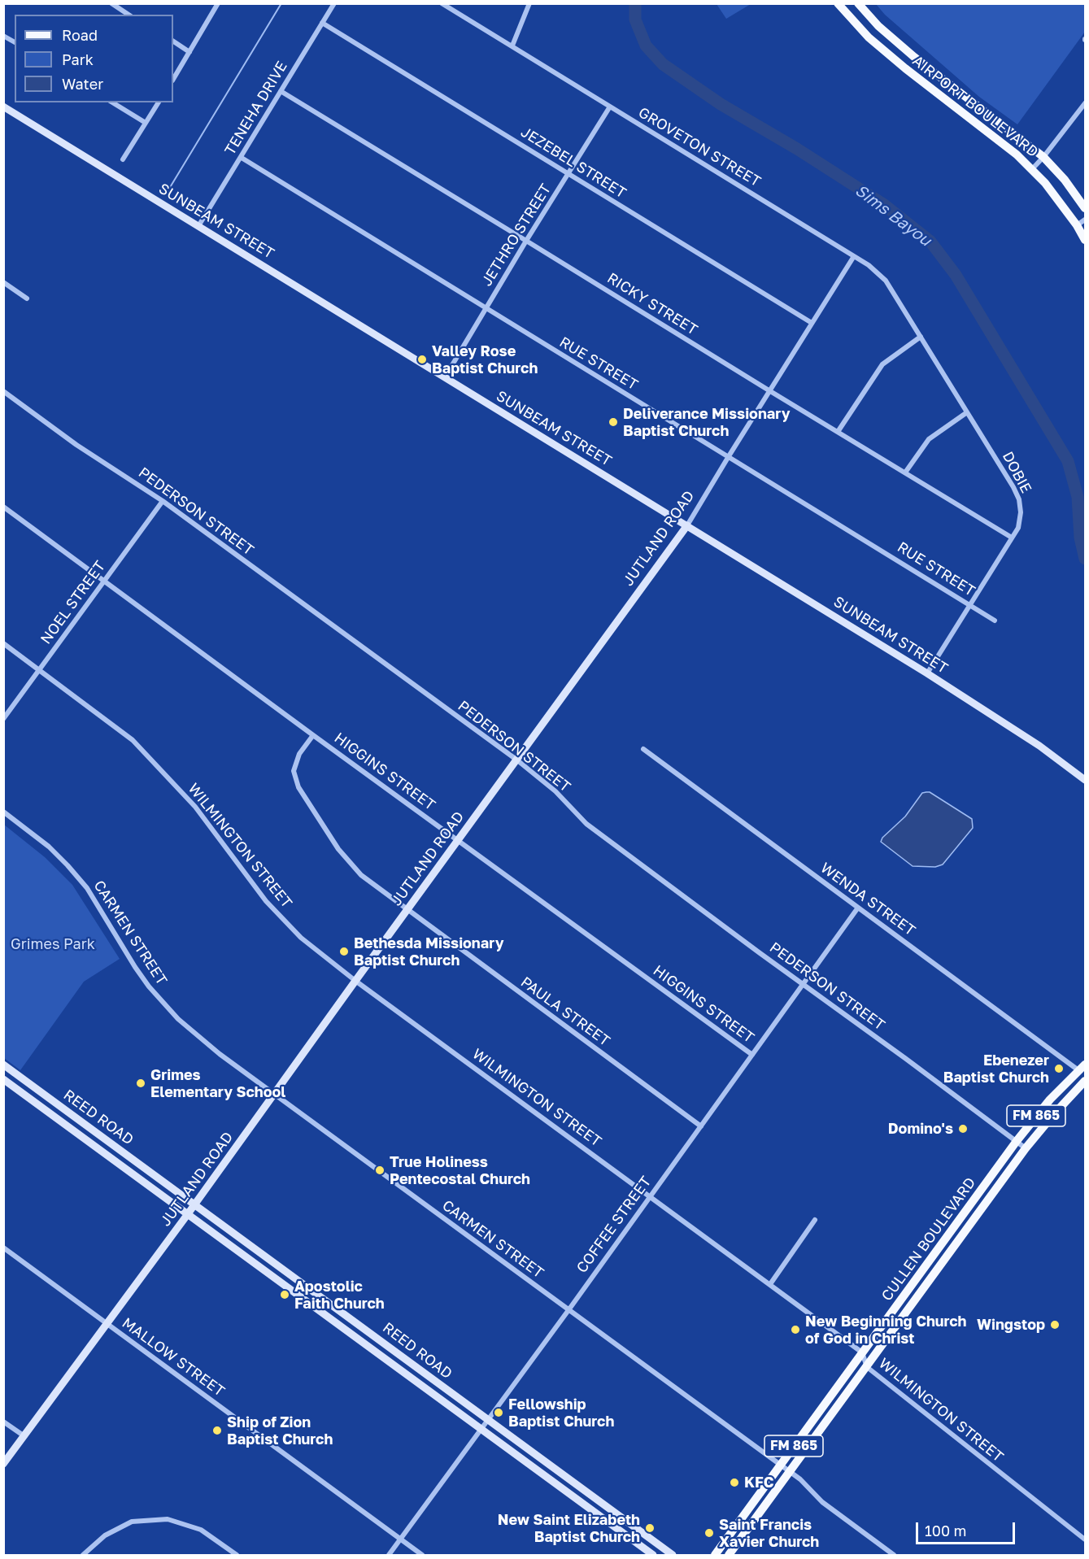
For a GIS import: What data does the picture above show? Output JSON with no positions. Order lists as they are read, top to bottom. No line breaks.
{"streets":{"main road":["AIRPORT BOULEVARD","FM 865","CULLEN BOULEVARD"],"street":["TENEHA DRIVE","GROVETON STREET","JEZEBEL STREET","SUNBEAM STREET","JETHRO STREET","RICKY STREET","RUE STREET","DOBIE","PEDERSON STREET","JUTLAND ROAD","NOEL STREET","HIGGINS STREET","WILMINGTON STREET","WENDA STREET","CARMEN STREET","PAULA STREET","REED ROAD","COFFEE STREET","MALLOW STREET"]},"crossings":[["TENEHA DRIVE","JEZEBEL STREET"],["TENEHA DRIVE","SUNBEAM STREET"],["TENEHA DRIVE","RICKY STREET"],["TENEHA DRIVE","RUE STREET"],["GROVETON STREET","JETHRO STREET"],["GROVETON STREET","DOBIE"],["GROVETON STREET","JUTLAND ROAD"],["JEZEBEL STREET","JETHRO STREET"],["JEZEBEL STREET","JUTLAND ROAD"],["SUNBEAM STREET","JETHRO STREET"],["SUNBEAM STREET","DOBIE"],["SUNBEAM STREET","JUTLAND ROAD"],["JETHRO STREET","RICKY STREET"],["JETHRO STREET","RUE STREET"],["RICKY STREET","DOBIE"],["RICKY STREET","JUTLAND ROAD"],["RUE STREET","DOBIE"],["RUE STREET","JUTLAND ROAD"],["PEDERSON STREET","JUTLAND ROAD"],["PEDERSON STREET","NOEL STREET"],["PEDERSON STREET","COFFEE STREET"],["PEDERSON STREET","CULLEN BOULEVARD"],["JUTLAND ROAD","HIGGINS STREET"],["JUTLAND ROAD","WILMINGTON STREET"],["JUTLAND ROAD","CARMEN STREET"],["JUTLAND ROAD","PAULA STREET"],["JUTLAND ROAD","REED ROAD"],["JUTLAND ROAD","MALLOW STREET"],["NOEL STREET","HIGGINS STREET"],["NOEL STREET","WILMINGTON STREET"],["HIGGINS STREET","PAULA STREET"],["HIGGINS STREET","COFFEE STREET"],["WILMINGTON STREET","COFFEE STREET"],["WILMINGTON STREET","CULLEN BOULEVARD"],["WENDA STREET","COFFEE STREET"],["WENDA STREET","CULLEN BOULEVARD"],["CARMEN STREET","COFFEE STREET"],["CARMEN STREET","CULLEN BOULEVARD"],["PAULA STREET","COFFEE STREET"],["REED ROAD","COFFEE STREET"],["COFFEE STREET","MALLOW STREET"]],"water":["Sims Bayou"],"parks":["Grimes Park"],"places":["Valley Rose Baptist Church","Deliverance Missionary Baptist Church","Bethesda Missionary Baptist Church","Ebenezer Baptist Church","Grimes Elementary School","Domino's","True Holiness Pentecostal Church","Apostolic Faith Church","Wingstop","New Beginning Church of God in Christ","Fellowship Baptist Church","Ship of Zion Baptist Church","KFC","New Saint Elizabeth Baptist Church","Saint Francis Xavier Church"],"legend":["Road","Park","Water"],"scale_bar":"100 m"}
